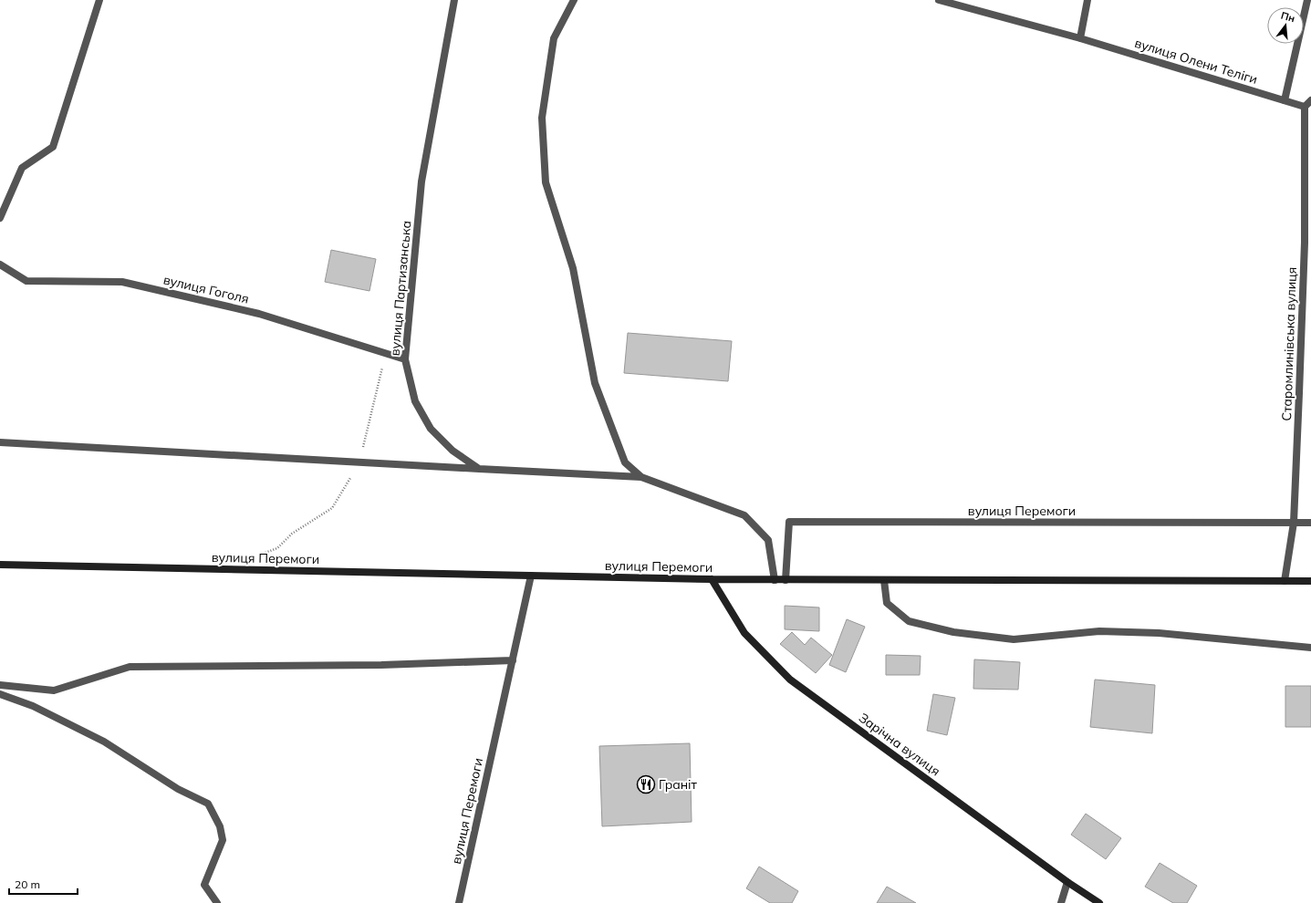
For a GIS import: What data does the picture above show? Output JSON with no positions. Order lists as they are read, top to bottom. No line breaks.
{"streets":{"main road":["вулиця Перемоги","Зарічна вулиця"],"street":["вулиця Олени Теліги","вулиця Партизанська","вулиця Гоголя","Старомлинівська вулиця"]},"crossings":[["вулиця Олени Теліги","Старомлинівська вулиця"],["вулиця Партизанська","вулиця Гоголя"],["Старомлинівська вулиця","вулиця Перемоги"],["вулиця Перемоги","Зарічна вулиця"]],"places":{"restaurant":["Граніт"]},"scale_bar":"20 m","north":"top"}
